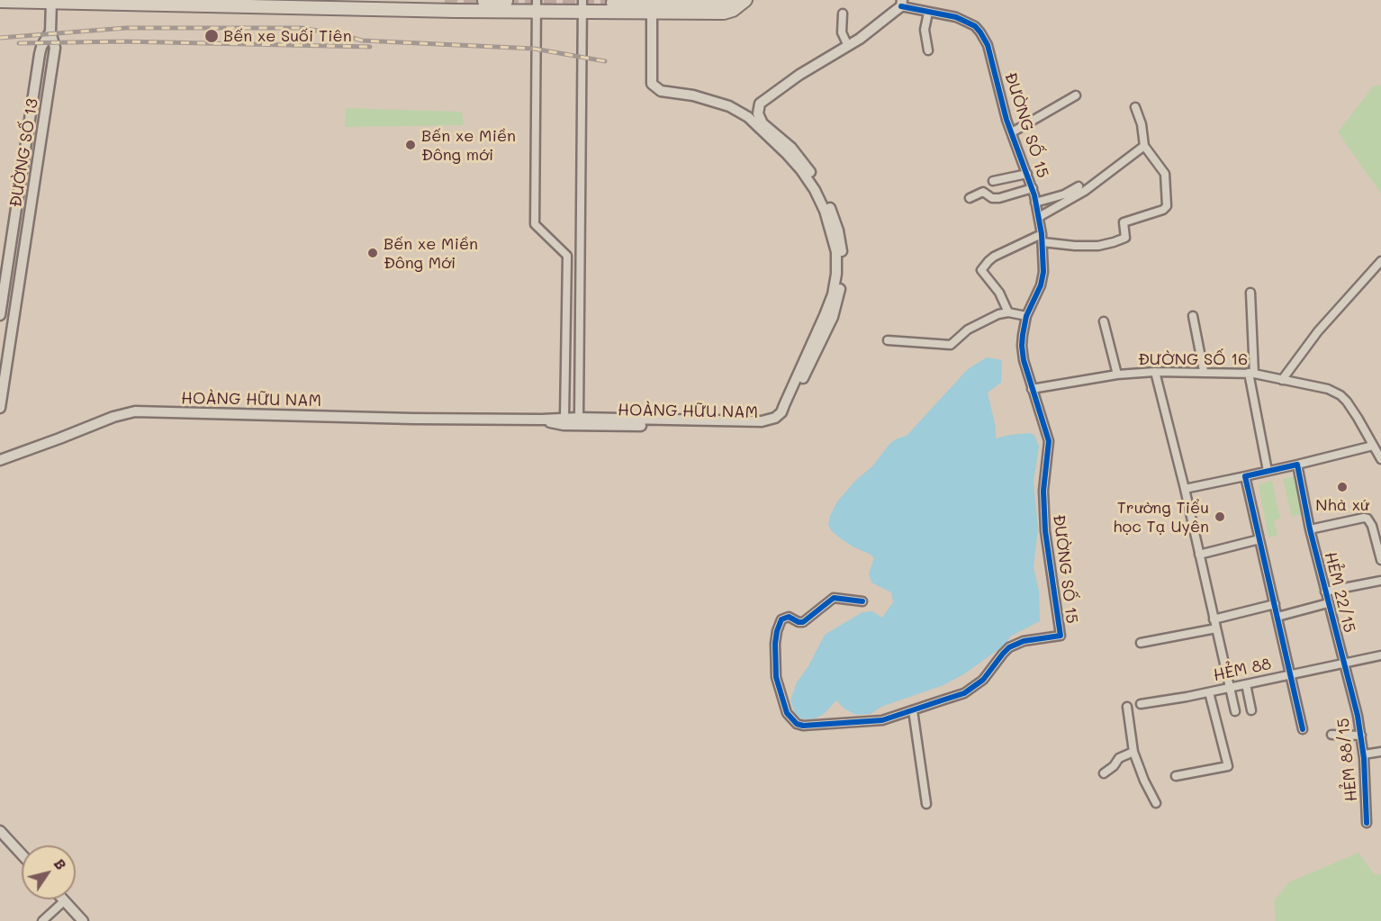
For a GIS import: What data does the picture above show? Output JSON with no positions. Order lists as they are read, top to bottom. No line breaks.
{"streets":{"main road":["ĐƯỜNG SỐ 13","HOÀNG HỮU NAM"],"street":["ĐƯỜNG SỐ 15","ĐƯỜNG SỐ 16","HẺM 22/15","HẺM 88","HẺM 88/15"]},"crossings":[["ĐƯỜNG SỐ 15","ĐƯỜNG SỐ 16"],["ĐƯỜNG SỐ 15","HOÀNG HỮU NAM"],["HẺM 22/15","HẺM 88"],["HẺM 22/15","HẺM 88/15"],["HẺM 88","HẺM 88/15"]],"places":["Bến xe Suối Tiên","Bến xe Miền Đông mới","Bến xe Miền Đông Mới","Nhà xứ","Trường Tiểu học Tạ Uyên"],"north":"top right"}
